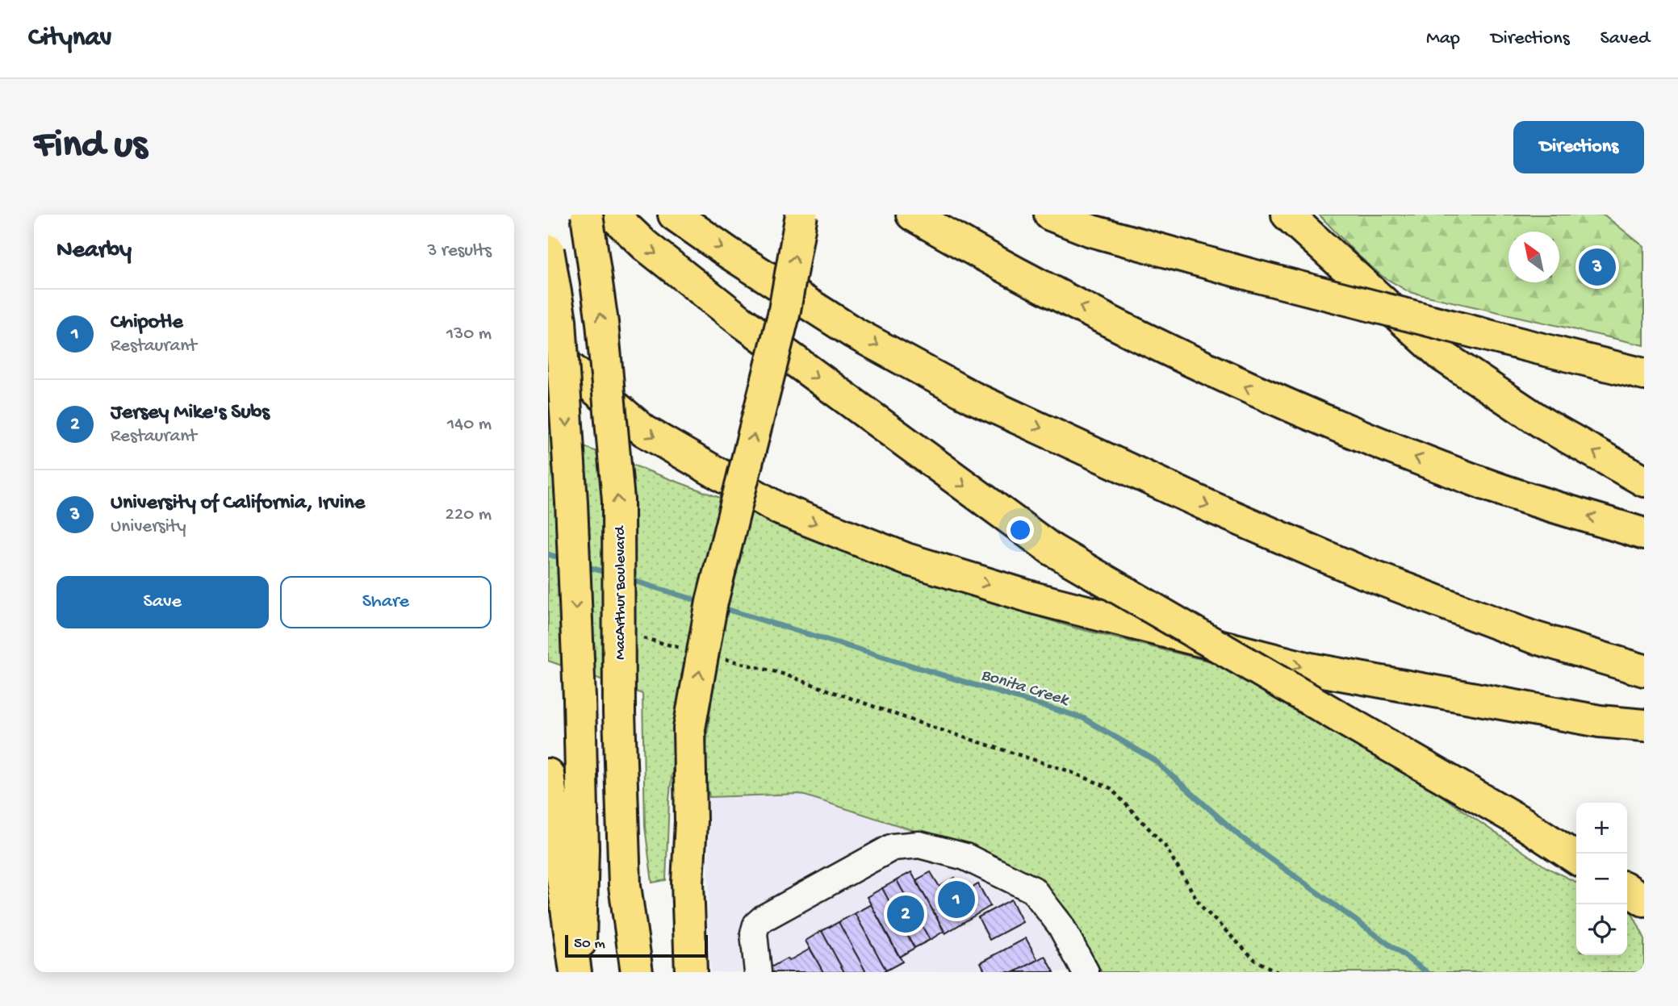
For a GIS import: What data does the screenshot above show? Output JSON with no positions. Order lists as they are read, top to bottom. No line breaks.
{"streets":{"main road":["MacArthur Boulevard"]},"water":["Bonita Creek"],"scale_bar":"50 m","north":"top left","page":{"header":"Citynav","nav":["Map","Directions","Saved"],"buttons":["Directions",["Save","Share"]],"title":"Find us","heading":["Nearby","3 results"],"pins":["3","1","2"],"list":[{"mark":"1","name":"Chipotle","note":"Restaurant","value":"130 m"},{"mark":"2","name":"Jersey Mike's Subs","note":"Restaurant","value":"140 m"},{"mark":"3","name":"University of California, Irvine","note":"University","value":"220 m"}],"map_buttons":["+","−"],"scale":"50 m"}}
